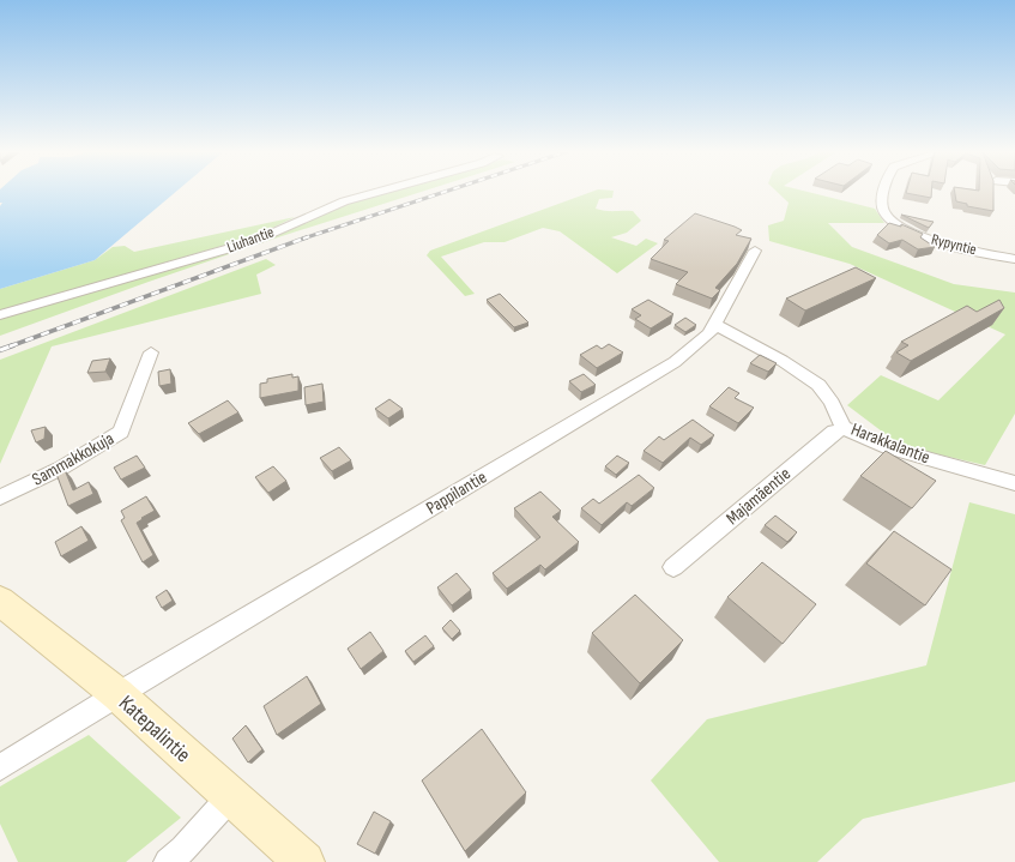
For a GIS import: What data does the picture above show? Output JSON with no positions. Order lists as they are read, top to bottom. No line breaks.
{"streets":{"street":["Liuhantie","Rypyntie","Harakkalantie","Sammakkokuja","Pappilantie","Majamäentie","Katepalintie"]},"crossings":[["Harakkalantie","Pappilantie"],["Harakkalantie","Majamäentie"],["Pappilantie","Katepalintie"]]}
